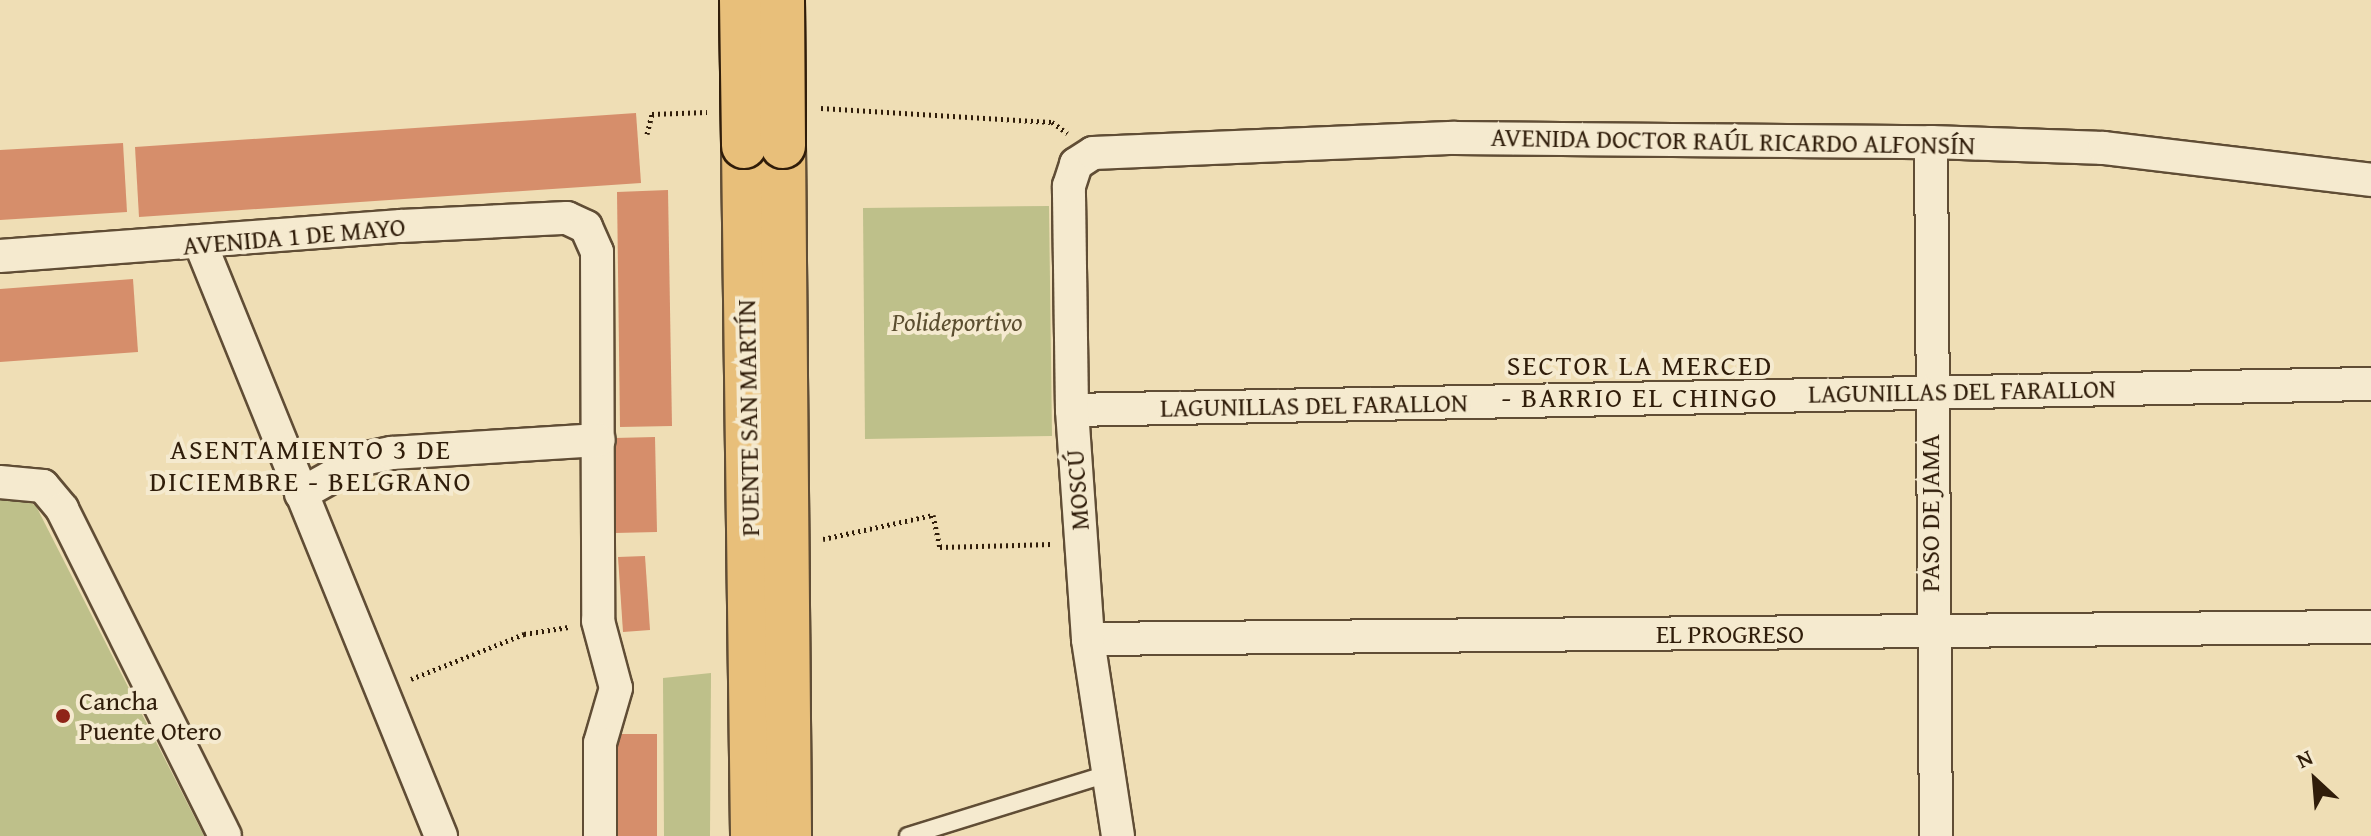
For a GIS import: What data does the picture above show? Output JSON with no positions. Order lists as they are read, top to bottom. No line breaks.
{"streets":{"main road":["PUENTE SAN MARTÍN"],"street":["AVENIDA DOCTOR RAÚL RICARDO ALFONSÍN","AVENIDA 1 DE MAYO","LAGUNILLAS DEL FARALLON","MOSCÚ","PASO DE JAMA","EL PROGRESO"]},"crossings":[["AVENIDA DOCTOR RAÚL RICARDO ALFONSÍN","MOSCÚ"],["AVENIDA DOCTOR RAÚL RICARDO ALFONSÍN","PASO DE JAMA"],["LAGUNILLAS DEL FARALLON","MOSCÚ"],["LAGUNILLAS DEL FARALLON","PASO DE JAMA"],["MOSCÚ","EL PROGRESO"],["PASO DE JAMA","EL PROGRESO"]],"districts":["SECTOR LA MERCED - BARRIO EL CHINGO","ASENTAMIENTO 3 DE DICIEMBRE - BELGRANO"],"parks":["Polideportivo"],"places":["Cancha Puente Otero"],"north":"top left"}
